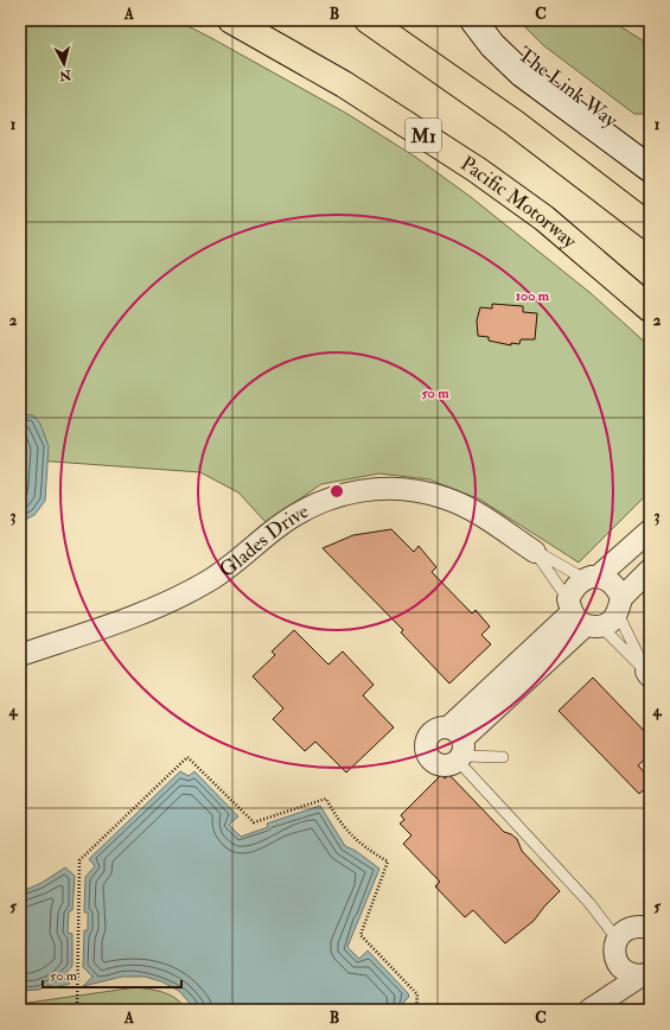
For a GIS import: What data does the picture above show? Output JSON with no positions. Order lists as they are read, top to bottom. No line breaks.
{"streets":{"highway":["M1","Pacific Motorway"],"street":["Glades Drive"]},"scale_bar":"50 m","north":"bottom","grid":{"columns":["A","B","C"],"rows":["1","2","3","4","5"]},"rings":["100 m","50 m"]}
